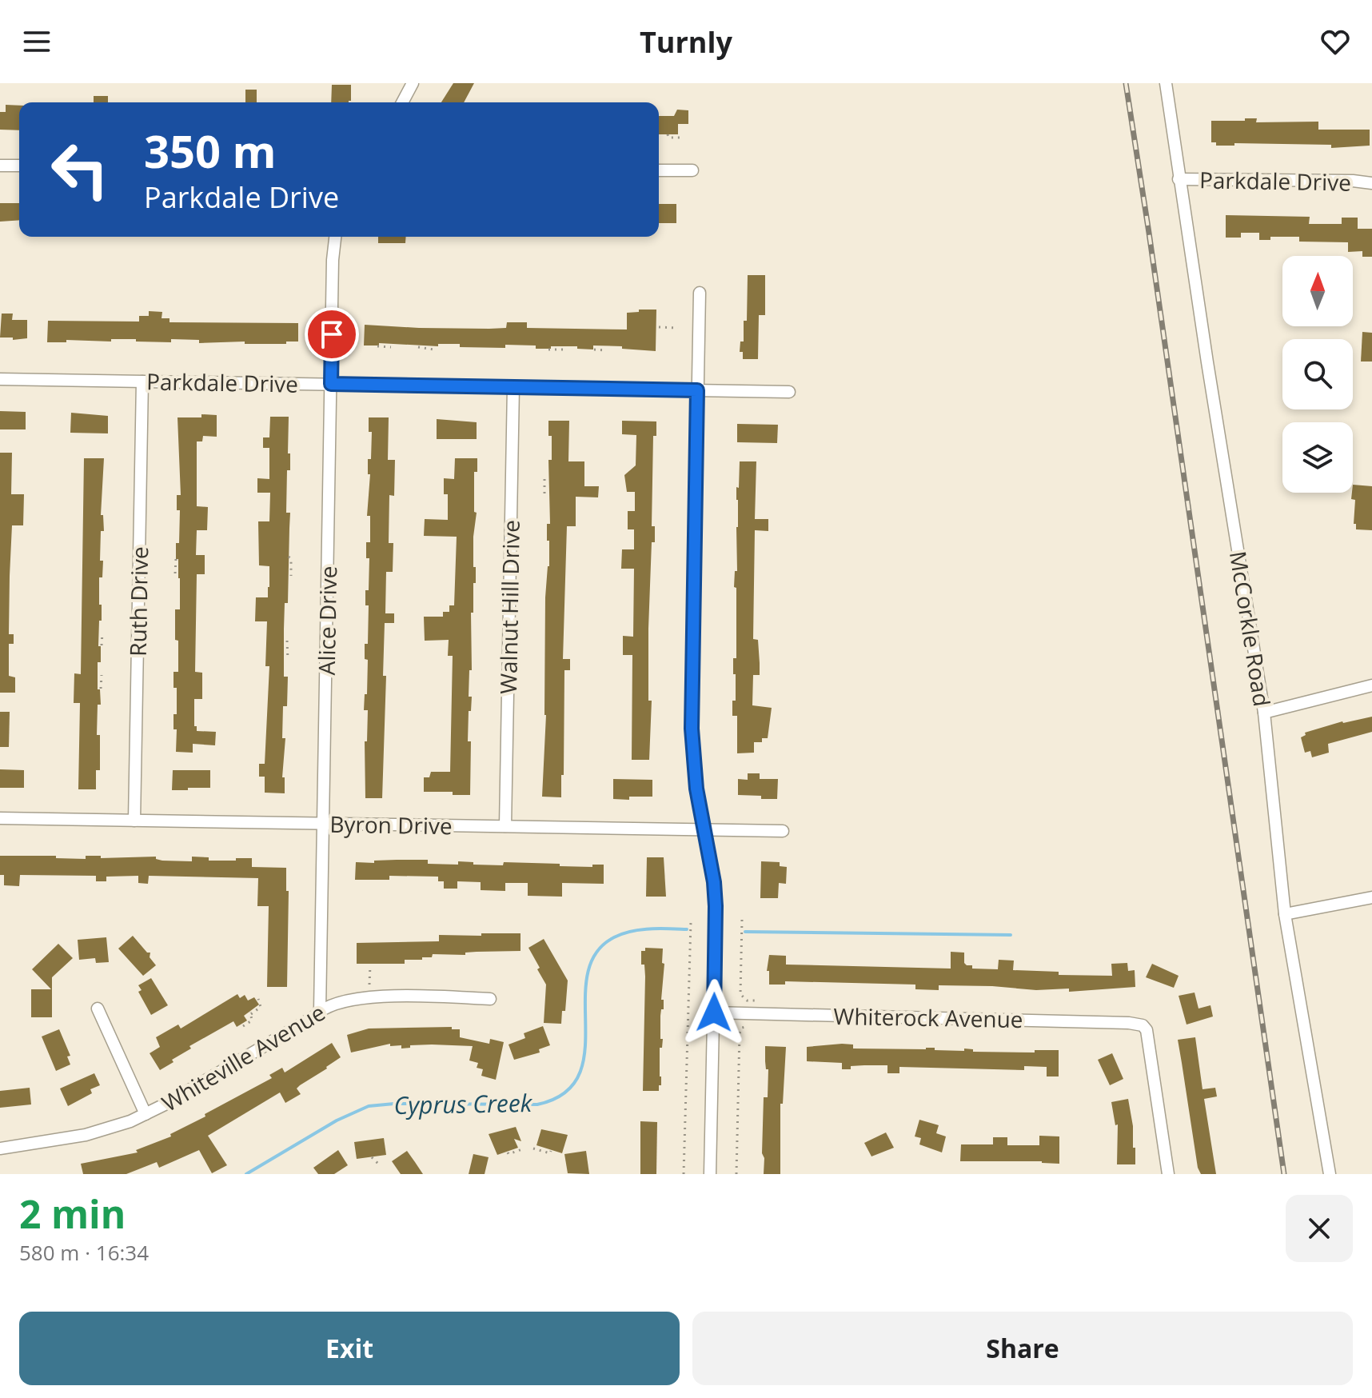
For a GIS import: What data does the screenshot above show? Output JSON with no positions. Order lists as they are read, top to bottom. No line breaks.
{"streets":{"street":["Parkdale Drive","Ruth Drive","Walnut Hill Drive","Alice Drive","McCorkle Road","Byron Drive","Whiterock Avenue","Whiteville Avenue"]},"crossings":[["Parkdale Drive","Ruth Drive"],["Parkdale Drive","Walnut Hill Drive"],["Parkdale Drive","Alice Drive"],["Parkdale Drive","McCorkle Road"],["Ruth Drive","Byron Drive"],["Walnut Hill Drive","Byron Drive"],["Alice Drive","Byron Drive"],["Alice Drive","Whiteville Avenue"]],"water":["Cyprus Creek"],"north":"top","page":{"header":"Turnly","turn":["350 m","Parkdale Drive"],"heading":["2 min","580 m · 16:34"],"buttons":["Exit","Share"]}}
